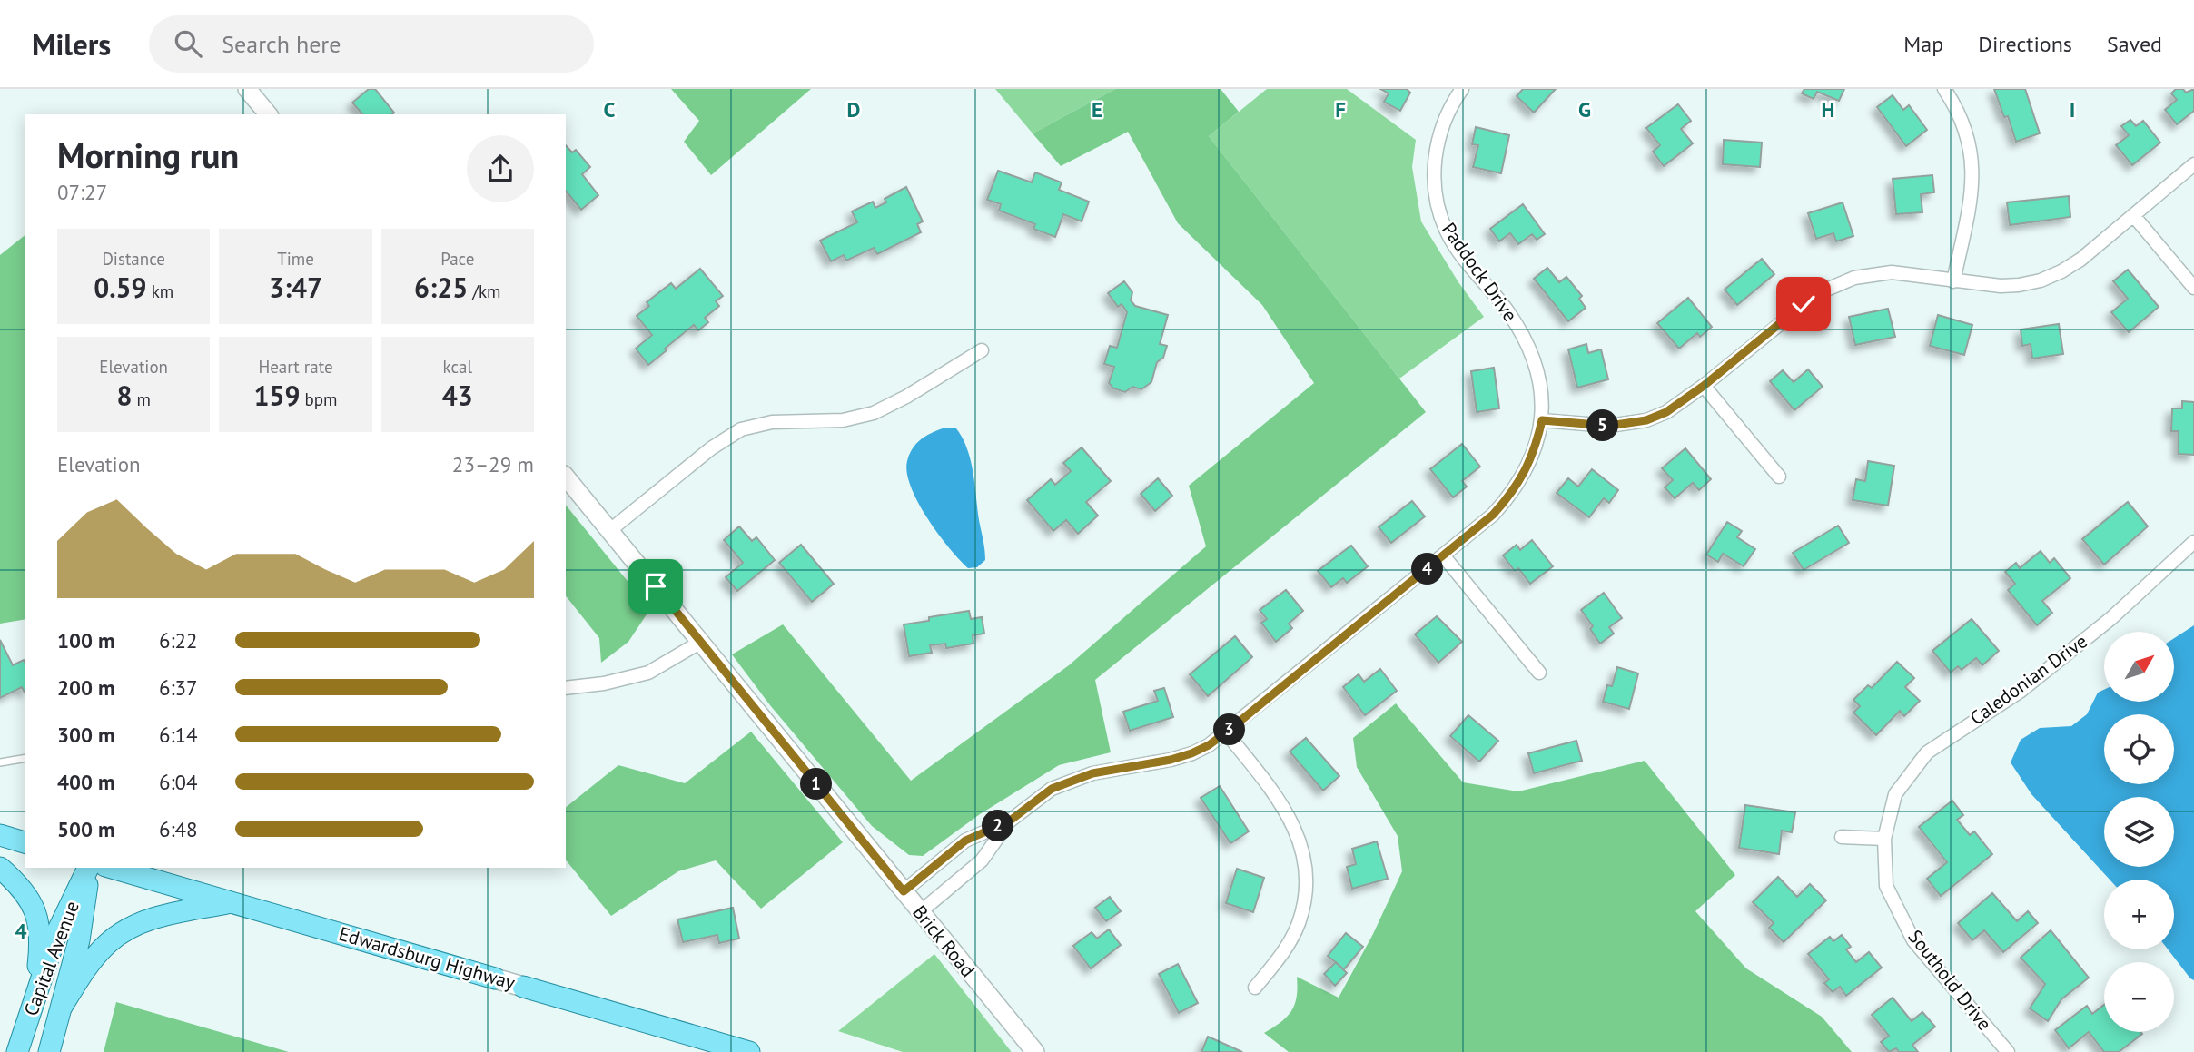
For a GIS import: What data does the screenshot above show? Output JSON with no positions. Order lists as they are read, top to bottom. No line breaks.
{"streets":{"main road":["Capital Avenue","Edwardsburg Highway"],"street":["Paddock Drive","Caledonian Drive","Brick Road","Southold Drive"]},"crossings":[["Caledonian Drive","Southold Drive"]],"north":"top right","page":{"header":"Milers","search":"Search here","nav":["Map","Directions","Saved"],"heading":["Morning run","07:27"],"stats":[["Distance","0.59 km"],["Time","3:47"],["Pace","6:25 /km"],["Elevation","8 m"],["Heart rate","159 bpm"],["kcal","43"]],"pins":["5","4","3","1","2"],"chart":["Elevation","23–29 m"],"list":[{"name":"100 m","note":"6:22"},{"name":"200 m","note":"6:37"},{"name":"300 m","note":"6:14"},{"name":"400 m","note":"6:04"},{"name":"500 m","note":"6:48"}],"map_buttons":["+","−"]},"grid":{"columns":["C","D","E","F","G","H","I"],"rows":["4"]}}
